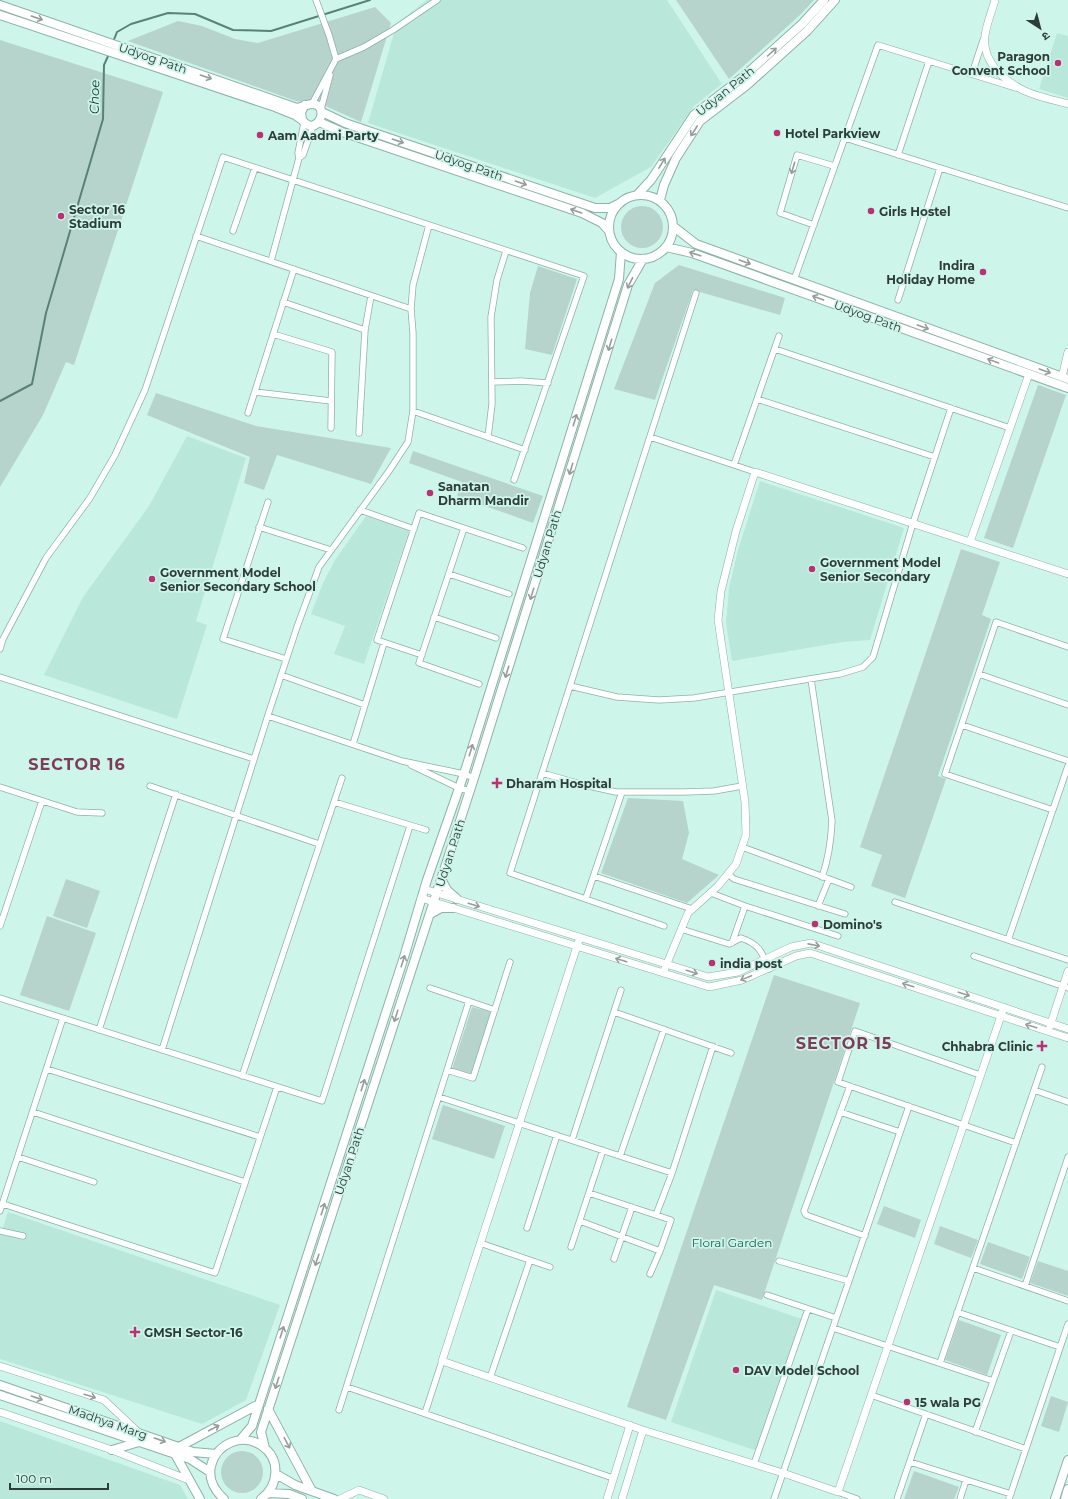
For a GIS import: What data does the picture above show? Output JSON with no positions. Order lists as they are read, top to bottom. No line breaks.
{"streets":{"main road":["Udyog Path","Udyan Path","Madhya Marg"]},"crossings":[["Udyog Path","Udyan Path"]],"districts":["SECTOR 16","SECTOR 15"],"water":["Choe"],"parks":["Floral Garden"],"places":{"other":["Paragon Convent School","Hotel Parkview","Aam Aadmi Party","Girls Hostel","Sector 16 Stadium","Indira Holiday Home","Sanatan Dharm Mandir","Government Model Senior Secondary","Government Model Senior Secondary School","Domino's","india post","DAV Model School","15 wala PG"],"health":["Dharam Hospital","Chhabra Clinic","GMSH Sector-16"]},"scale_bar":"100 m","north":"bottom right"}
